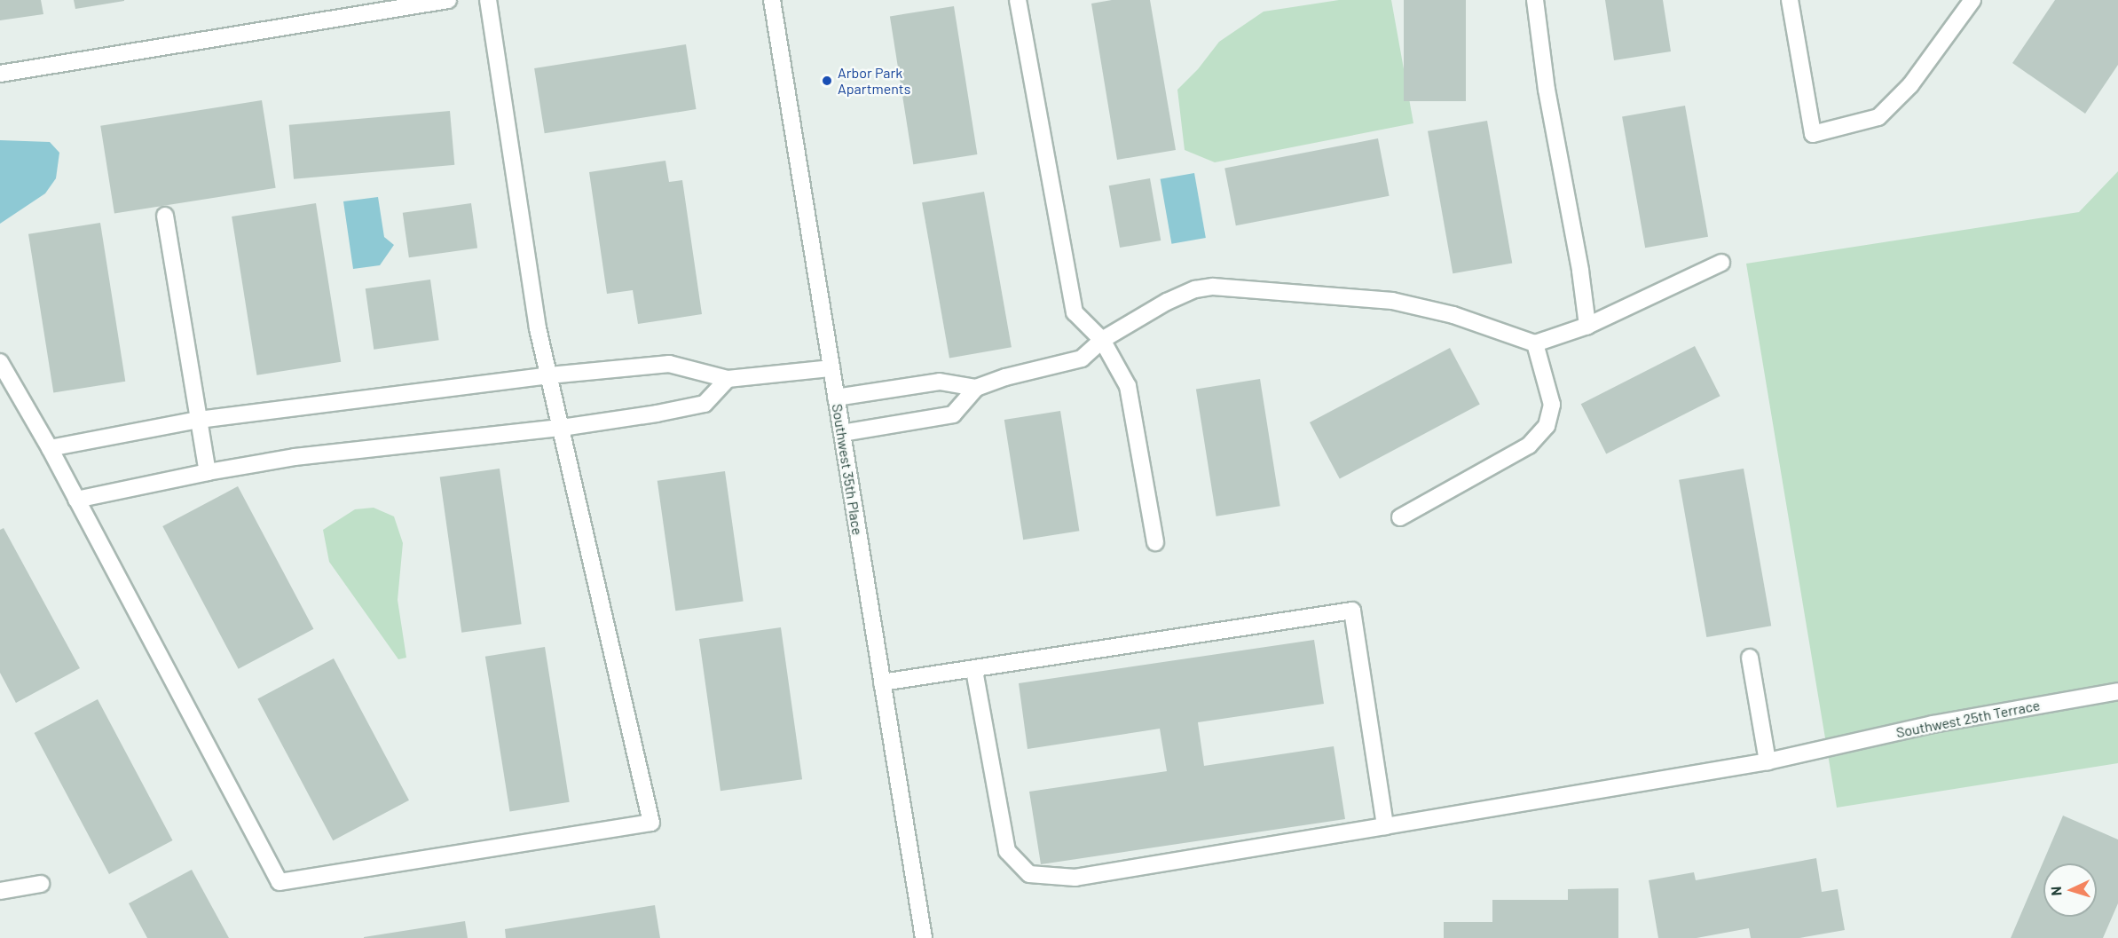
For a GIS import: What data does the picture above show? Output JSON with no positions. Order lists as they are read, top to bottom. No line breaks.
{"streets":{"street":["Southwest 35th Place","Southwest 25th Terrace"]},"places":["Arbor Park Apartments"],"north":"left"}
